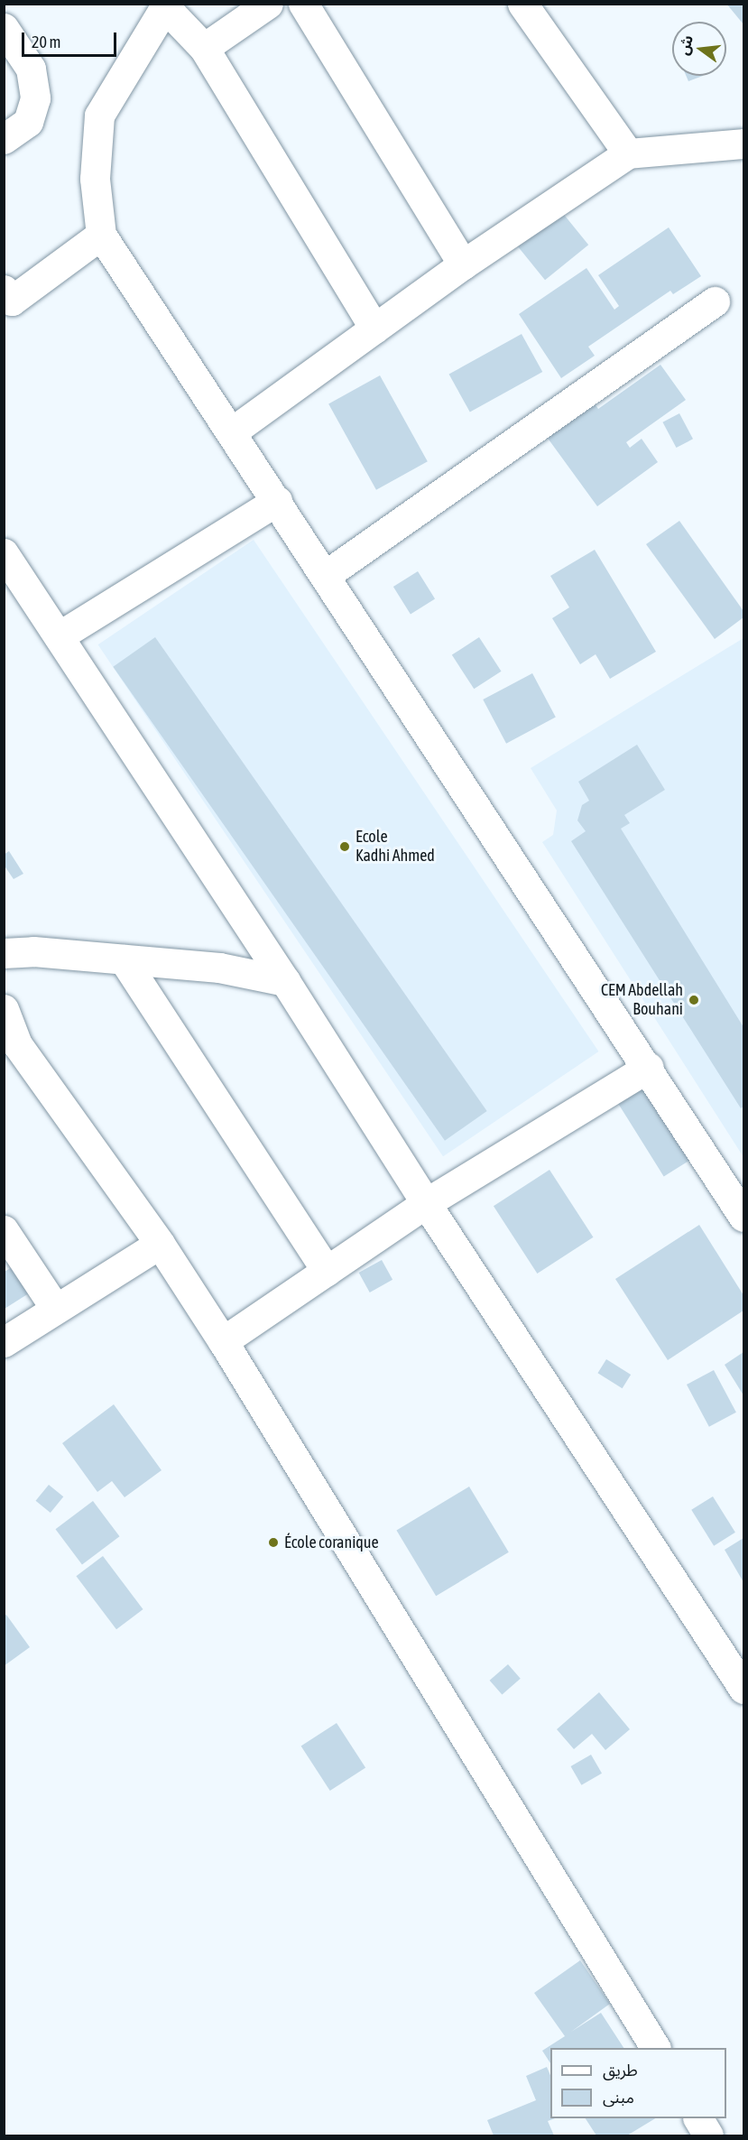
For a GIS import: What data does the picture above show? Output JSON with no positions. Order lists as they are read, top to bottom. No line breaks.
{"places":["Ecole Kadhi Ahmed","CEM Abdellah Bouhani","École coranique"],"legend":["طريق","مبنى"],"scale_bar":"20 m","north":"left"}
